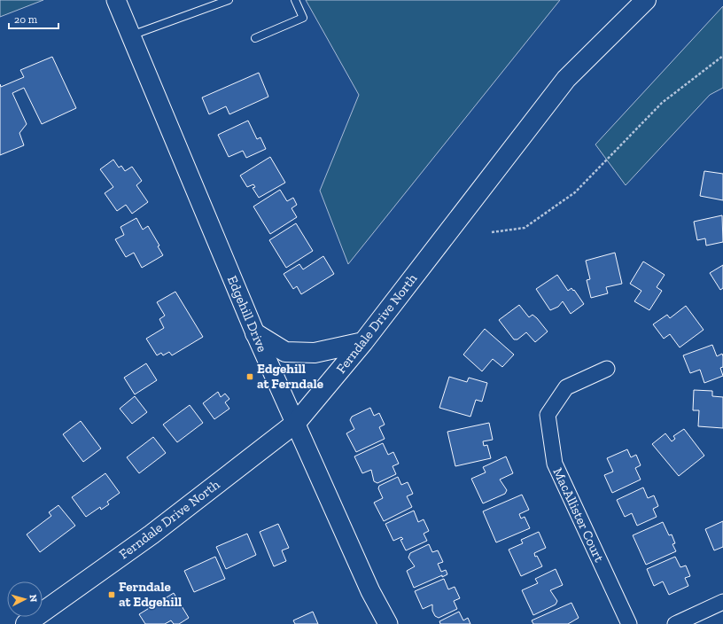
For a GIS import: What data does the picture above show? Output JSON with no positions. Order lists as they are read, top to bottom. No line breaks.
{"streets":{"main road":["Ferndale Drive North"],"street":["Edgehill Drive","MacAllister Court"]},"crossings":[["Edgehill Drive","Ferndale Drive North"]],"places":{"transit":["Edgehill at Ferndale","Ferndale at Edgehill"]},"scale_bar":"20 m","north":"right"}
